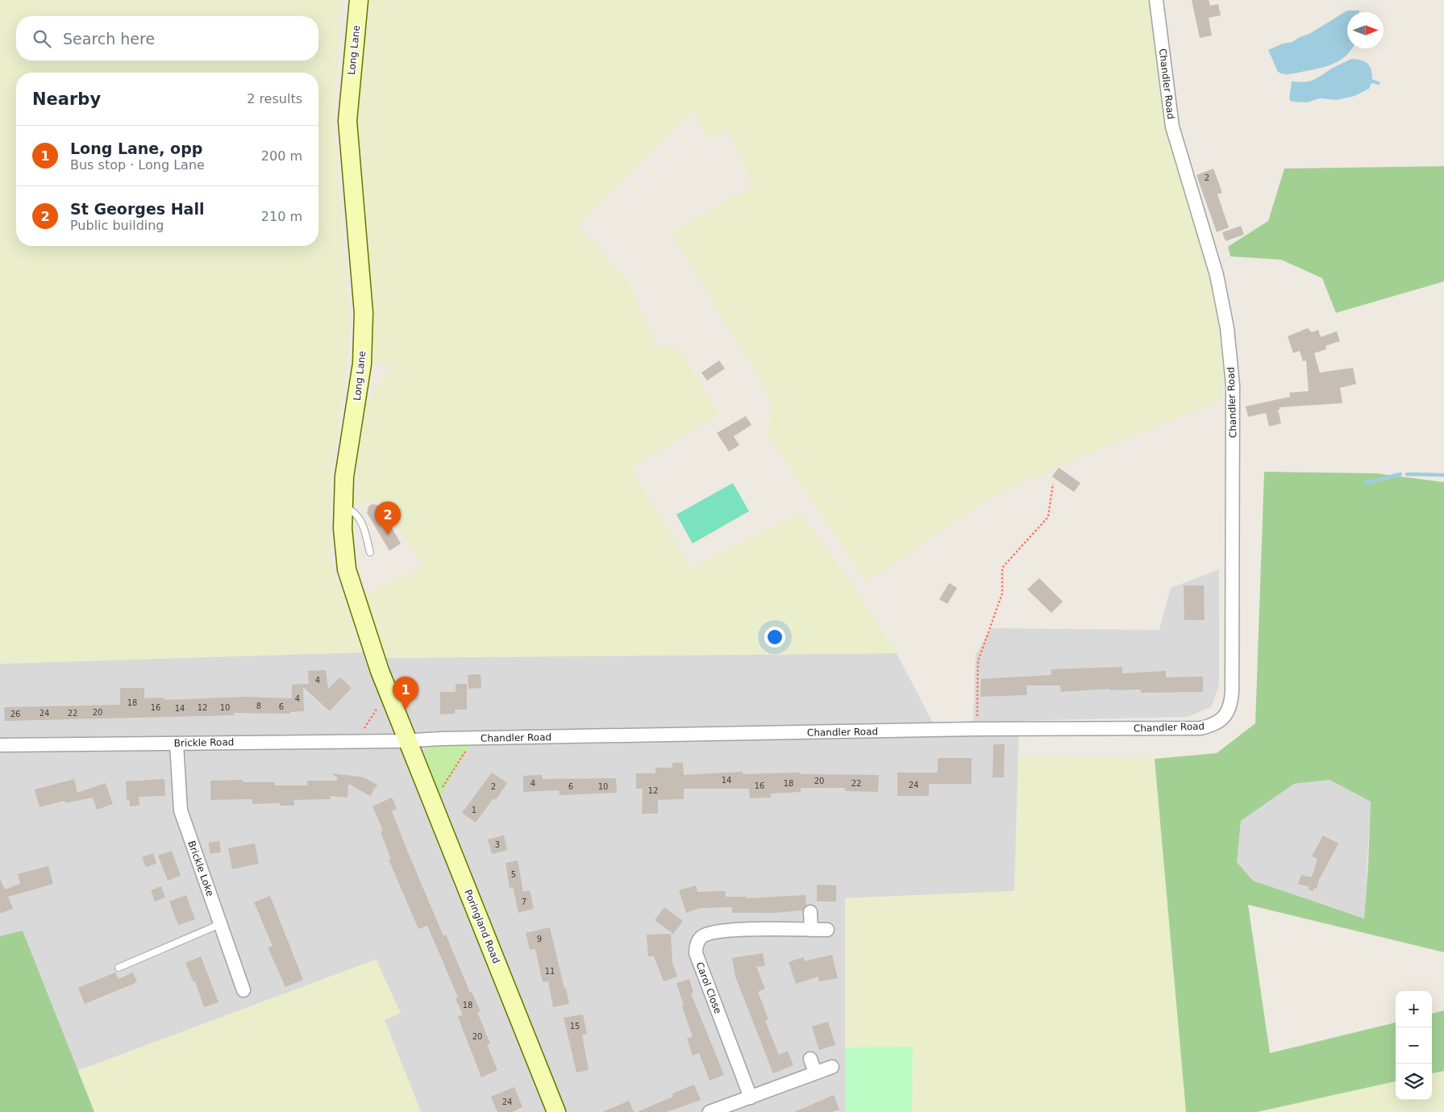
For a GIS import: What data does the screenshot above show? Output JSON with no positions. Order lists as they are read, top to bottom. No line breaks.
{"streets":{"street":["Long Lane","Chandler Road","Brickle Road","Brickle Loke","Poringland Road","Carol Close"]},"crossings":[["Long Lane","Chandler Road"],["Long Lane","Brickle Road"],["Long Lane","Poringland Road"],["Chandler Road","Brickle Road"],["Chandler Road","Poringland Road"],["Brickle Road","Brickle Loke"],["Brickle Road","Poringland Road"]],"house_numbers":["2","4","4","18","8","6","16","12","10","14","20","24","22","26","14","20","4","18","22","24","16","2","6","10","12","1","3","5","7","9","11","18","15","20","24"],"north":"right","page":{"search":"Search here","heading":["Nearby","2 results"],"list":[{"mark":"1","name":"Long Lane, opp","note":"Bus stop · Long Lane","value":"200 m"},{"mark":"2","name":"St Georges Hall","note":"Public building","value":"210 m"}],"pins":["2","1"],"map_buttons":["+","−"]}}
